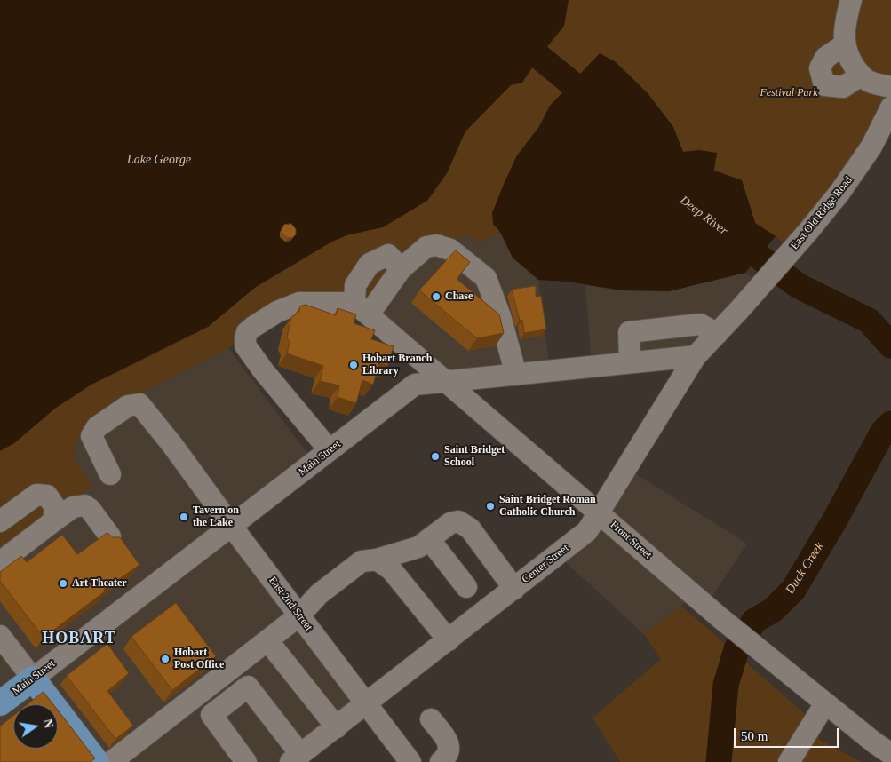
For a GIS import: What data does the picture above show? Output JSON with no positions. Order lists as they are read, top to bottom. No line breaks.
{"streets":{"main road":["Main Street"],"street":["East Old Ridge Road","Front Street","Center Street","East 2nd Street"]},"crossings":[["East Old Ridge Road","Center Street"],["Main Street","Front Street"],["Main Street","Center Street"],["Main Street","East 2nd Street"],["Front Street","Center Street"],["Center Street","East 2nd Street"]],"districts":["HOBART"],"water":["Lake George","Deep River","Duck Creek"],"parks":["Festival Park"],"places":["Chase","Hobart Branch Library","Saint Bridget School","Saint Bridget Roman Catholic Church","Tavern on the Lake","Art Theater","Hobart Post Office"],"scale_bar":"50 m","north":"right"}
